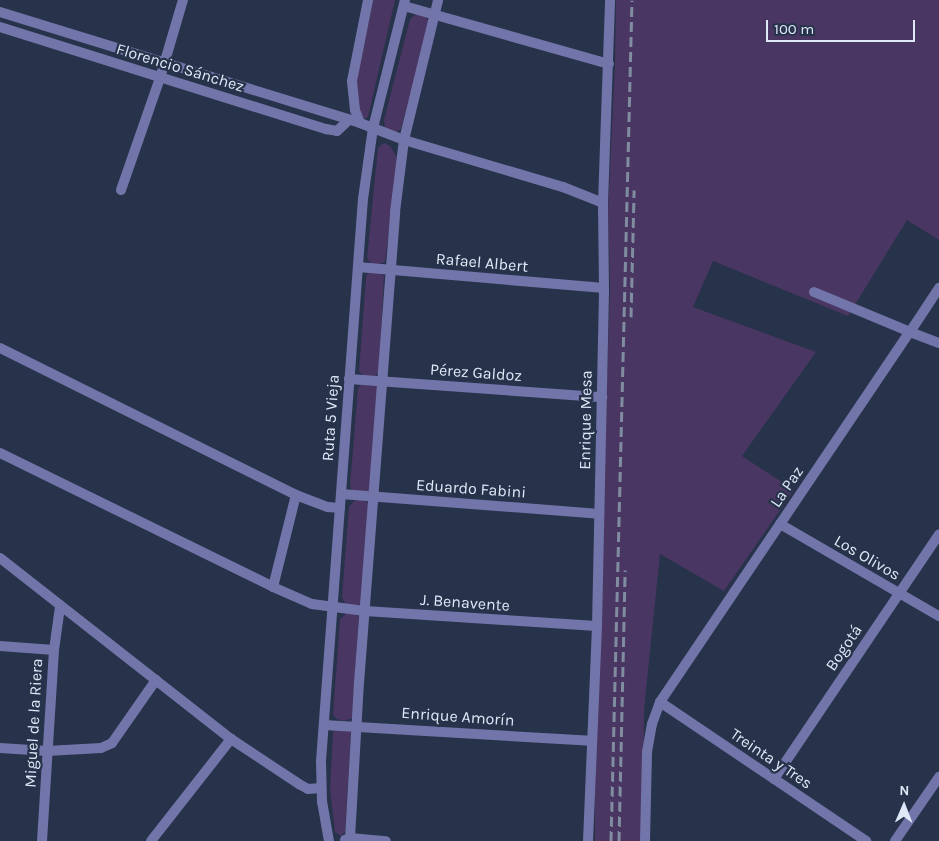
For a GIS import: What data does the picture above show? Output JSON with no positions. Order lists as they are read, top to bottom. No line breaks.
{"streets":{"street":["Florencio Sánchez","Rafael Albert","Pérez Galdoz","Ruta 5 Vieja","Enrique Mesa","La Paz","Eduardo Fabini","Los Olivos","J. Benavente","Bogotá","Enrique Amorín","Miguel de la Riera","Treinta y Tres"]},"crossings":[["Florencio Sánchez","Ruta 5 Vieja"],["Florencio Sánchez","Enrique Mesa"],["Rafael Albert","Ruta 5 Vieja"],["Rafael Albert","Enrique Mesa"],["Pérez Galdoz","Ruta 5 Vieja"],["Pérez Galdoz","Enrique Mesa"],["Ruta 5 Vieja","Eduardo Fabini"],["Ruta 5 Vieja","J. Benavente"],["Ruta 5 Vieja","Enrique Amorín"],["Enrique Mesa","Eduardo Fabini"],["Enrique Mesa","J. Benavente"],["Enrique Mesa","Enrique Amorín"],["La Paz","Los Olivos"],["La Paz","Treinta y Tres"],["Los Olivos","Bogotá"],["Bogotá","Treinta y Tres"]],"scale_bar":"100 m","north":"top"}
